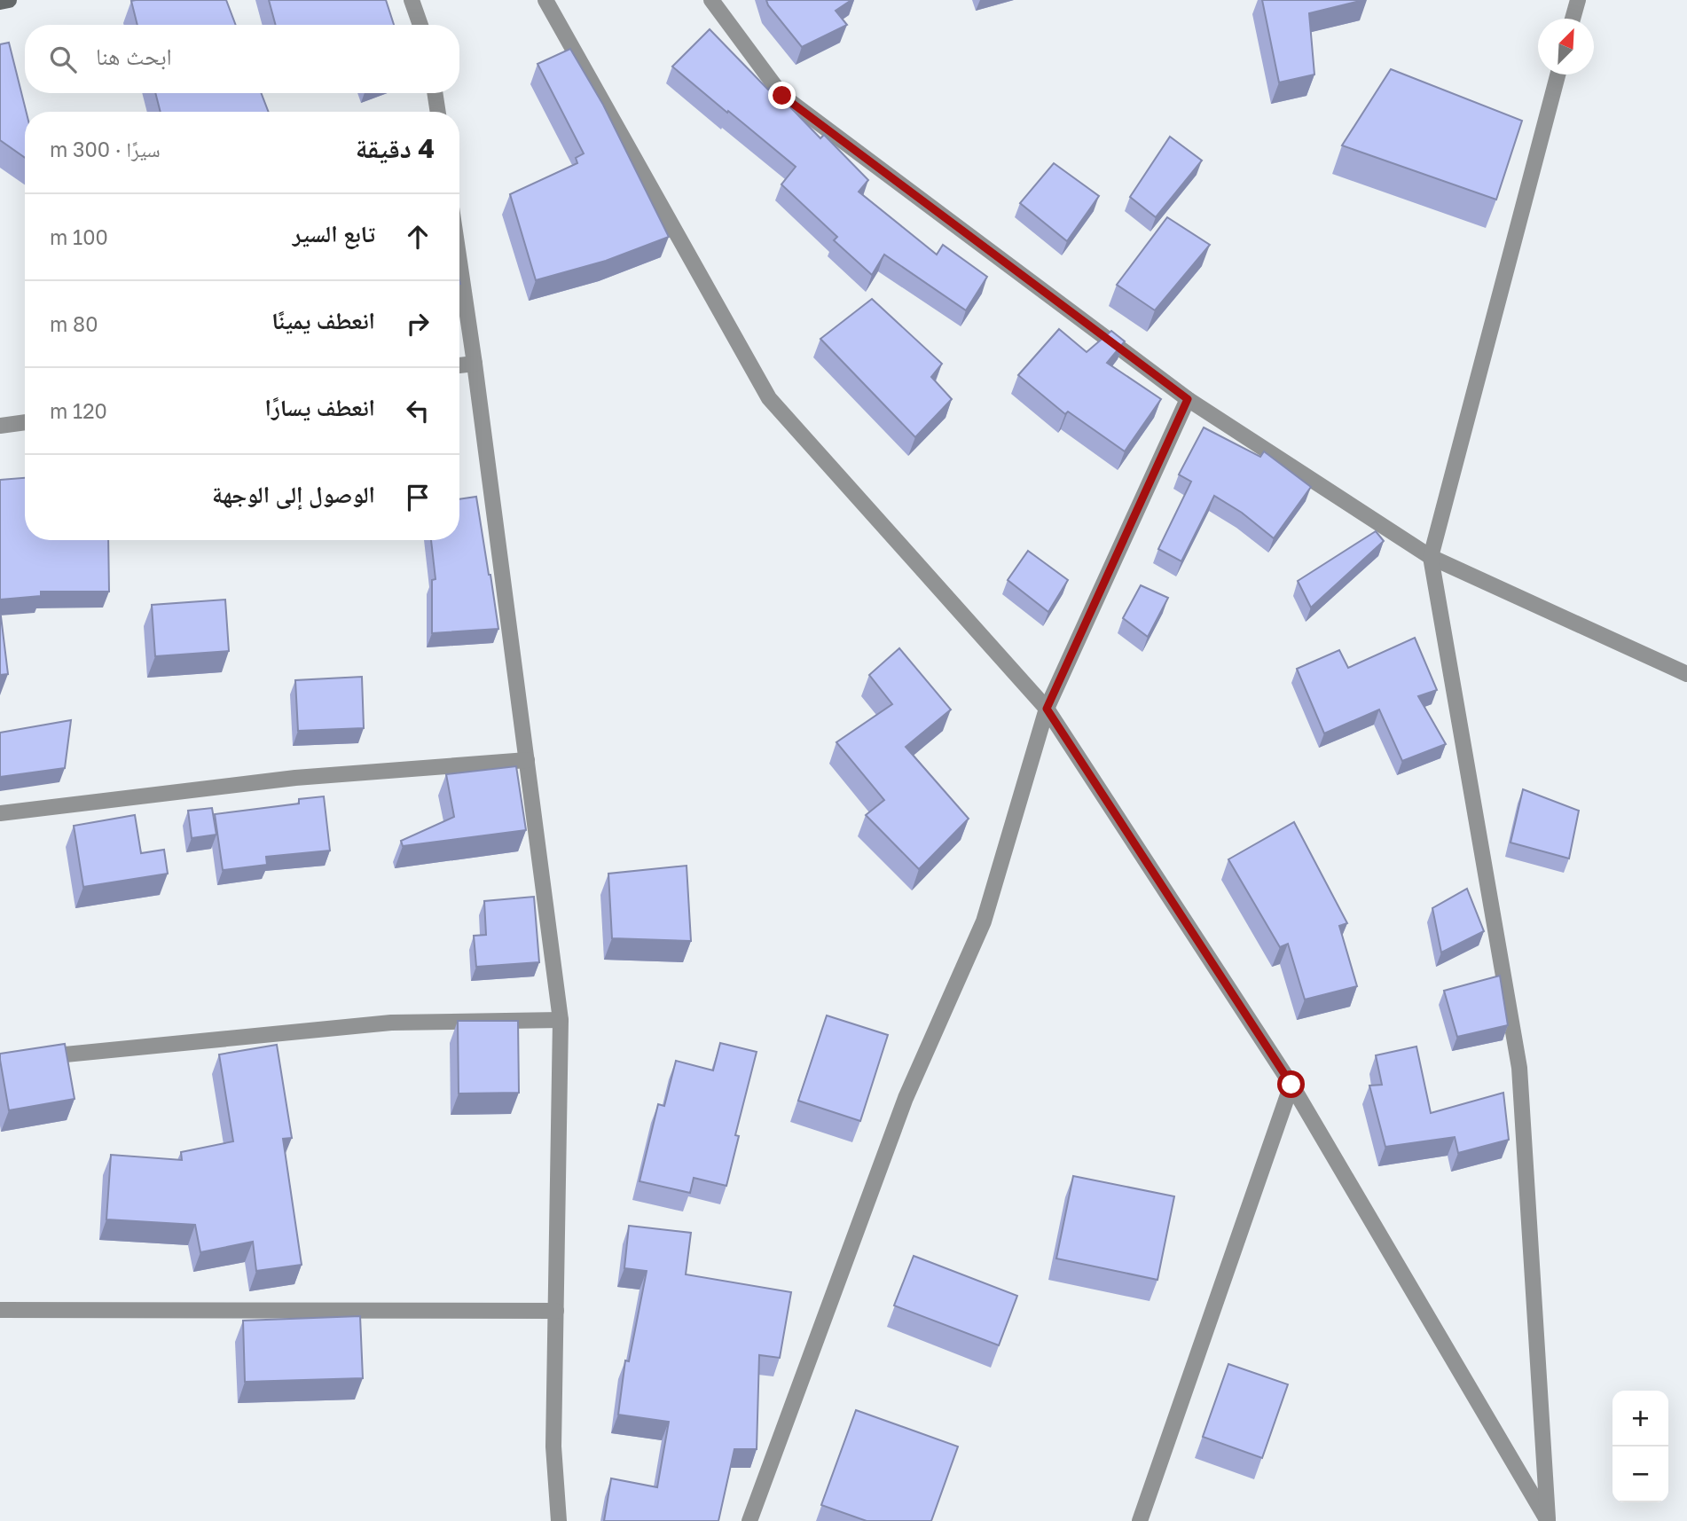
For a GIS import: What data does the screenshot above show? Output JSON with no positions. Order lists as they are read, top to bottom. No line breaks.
{"north":"top right","page":{"search":"ابحث هنا","heading":["4 دقيقة","سيرًا · 300 m"],"list":[["تابع السير","100 m"],["انعطف يمينًا","80 m"],["انعطف يسارًا","120 m"],"الوصول إلى الوجهة"],"map_buttons":["+","−"]}}
